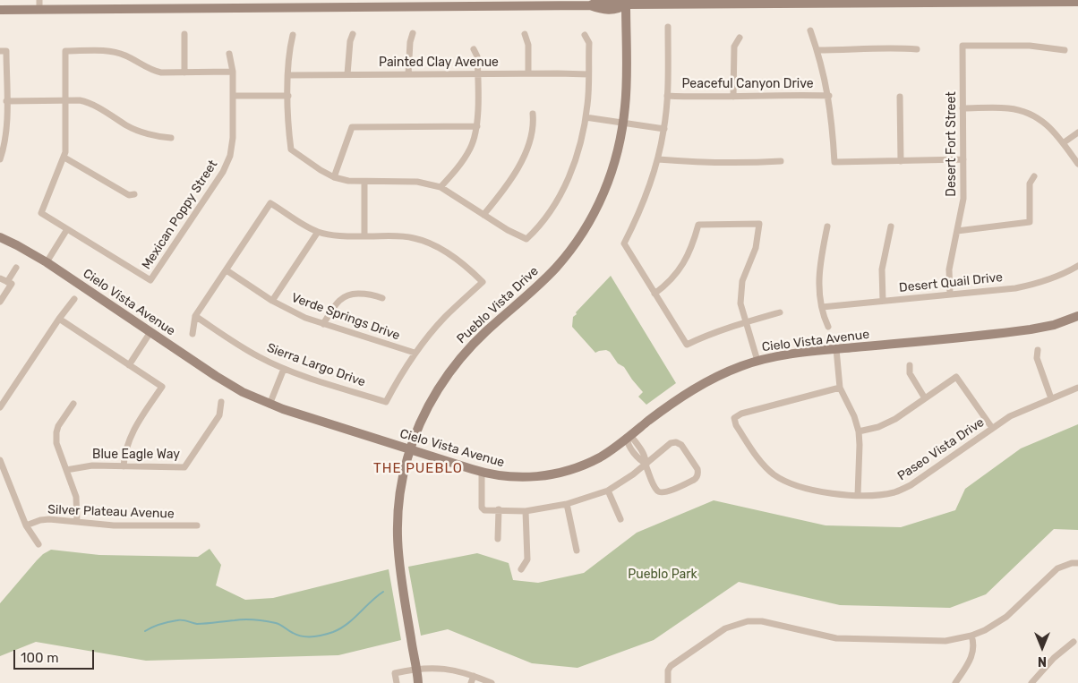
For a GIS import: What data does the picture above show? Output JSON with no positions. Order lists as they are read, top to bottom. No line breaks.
{"streets":{"street":["Painted Clay Avenue","Peaceful Canyon Drive","Desert Fort Street","Mexican Poppy Street","Desert Quail Drive","Cielo Vista Avenue","Pueblo Vista Drive","Verde Springs Drive","Sierra Largo Drive","Paseo Vista Drive","Blue Eagle Way","Silver Plateau Avenue"]},"crossings":[["Desert Fort Street","Desert Quail Drive"],["Cielo Vista Avenue","Pueblo Vista Drive"],["Verde Springs Drive","Sierra Largo Drive"]],"districts":["THE PUEBLO"],"parks":["Pueblo Park"],"scale_bar":"100 m","north":"bottom"}
